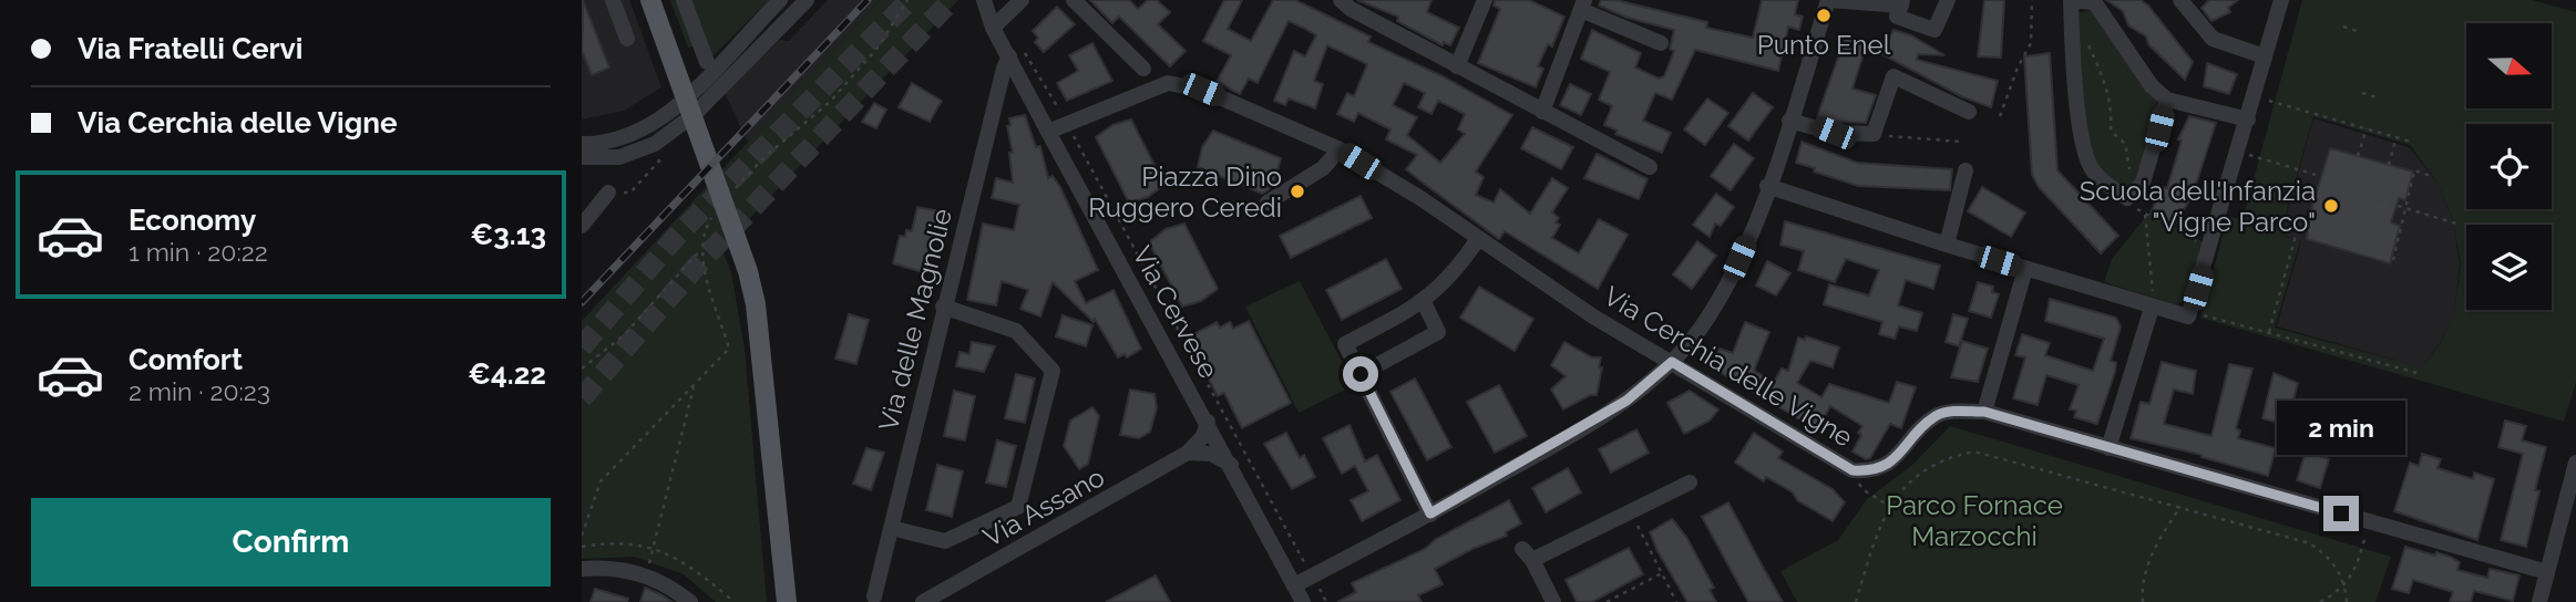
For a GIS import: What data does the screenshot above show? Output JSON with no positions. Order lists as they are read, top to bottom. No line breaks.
{"streets":{"street":["Via Cervese","Via delle Magnolie","Via Cerchia delle Vigne","Via Assano"]},"crossings":[["Via Cervese","Via delle Magnolie"],["Via Cervese","Via Cerchia delle Vigne"],["Via Cervese","Via Assano"]],"parks":["Parco Fornace Marzocchi"],"places":["Punto Enel","Piazza Dino Ruggero Ceredi","Scuola dell'Infanzia \"Vigne Parco\""],"north":"right","page":{"banner":["Via Fratelli Cervi","Via Cerchia delle Vigne"],"list":[{"name":"Economy","note":"1 min · 20:22","value":"€3.13"},{"name":"Comfort","note":"2 min · 20:23","value":"€4.22"}],"bubble":"2 min","buttons":"Confirm"}}
